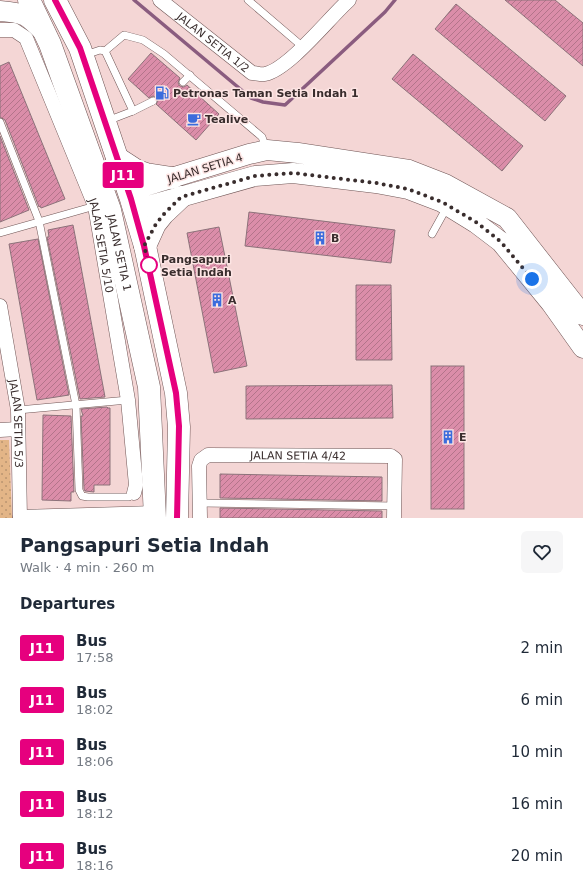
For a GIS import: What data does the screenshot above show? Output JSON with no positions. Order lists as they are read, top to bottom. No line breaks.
{"streets":{"main road":["JALAN SETIA 1"],"street":["JALAN SETIA 1/2","JALAN SETIA 4","JALAN SETIA 5/10","JALAN SETIA 5/3","JALAN SETIA 4/42"]},"places":{"fuel station":["Petronas Taman Setia Indah 1"],"cafe":["Tealive"],"building":["B","A","E"],"other":["Pangsapuri Setia Indah"]},"lines":["bus line J11"],"page":{"on_map":"J11","heading":[["Pangsapuri Setia Indah","Walk · 4 min · 260 m"],"Departures"],"list":[{"mark":"J11","name":"Bus","note":"17:58","value":"2 min"},{"mark":"J11","name":"Bus","note":"18:02","value":"6 min"},{"mark":"J11","name":"Bus","note":"18:06","value":"10 min"},{"mark":"J11","name":"Bus","note":"18:12","value":"16 min"},{"mark":"J11","name":"Bus","note":"18:16","value":"20 min"}]}}
